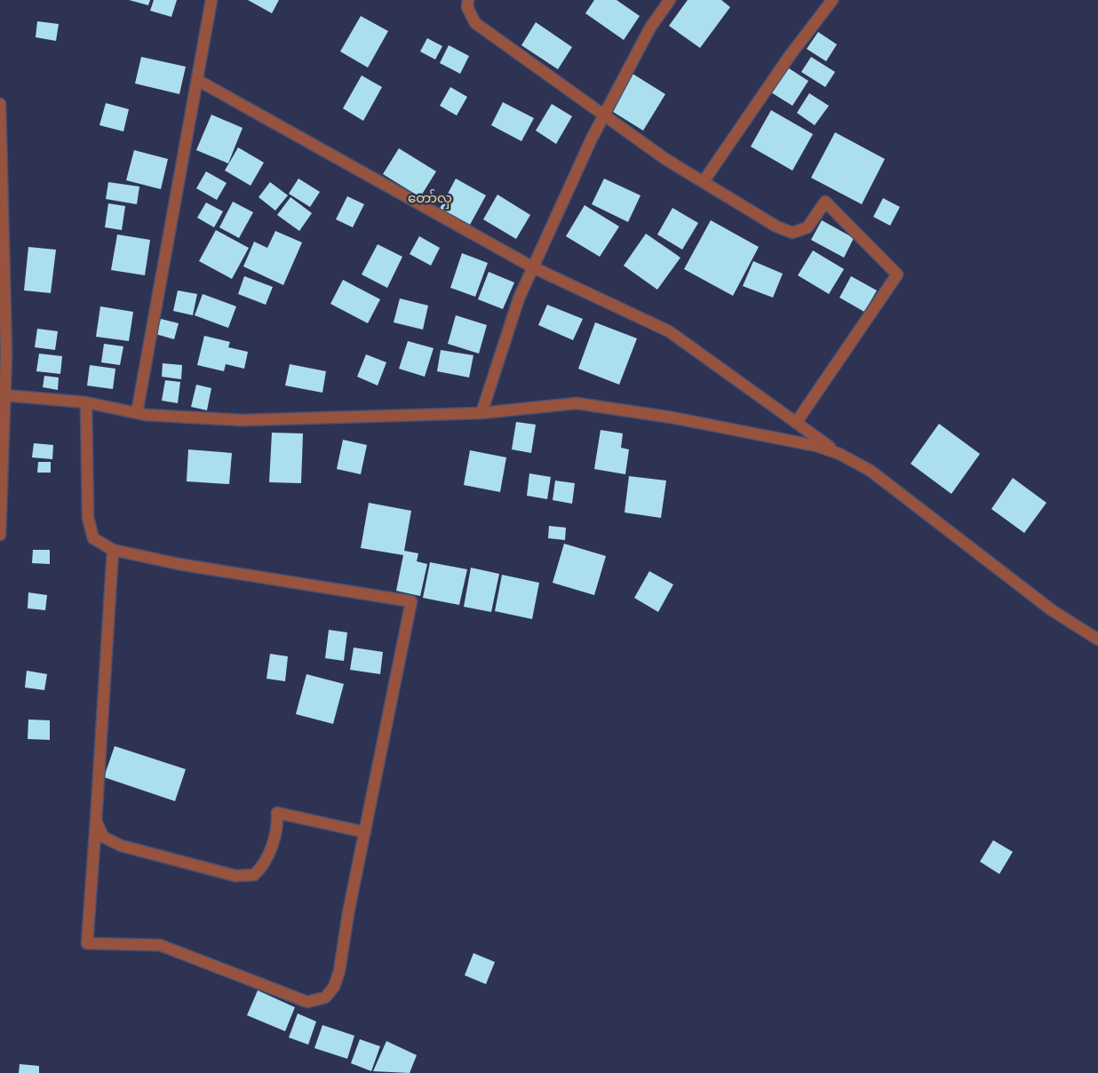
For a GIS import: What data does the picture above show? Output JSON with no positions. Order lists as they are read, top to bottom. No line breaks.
{"districts":["တော်လှ"]}
